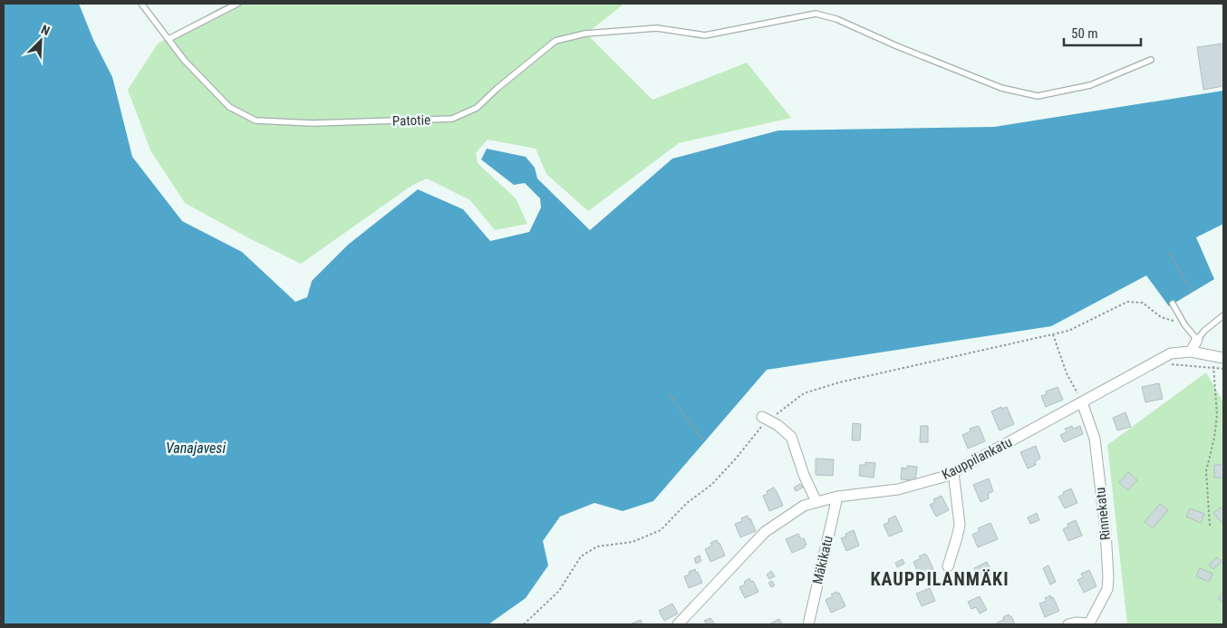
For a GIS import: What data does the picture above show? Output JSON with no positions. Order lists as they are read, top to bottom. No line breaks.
{"streets":{"street":["Kauppilankatu","Rinnekatu","Mäkikatu"],"lane":["Patotie"]},"crossings":[["Kauppilankatu","Rinnekatu"],["Kauppilankatu","Mäkikatu"]],"districts":["KAUPPILANMÄKI"],"water":["Vanajavesi"],"scale_bar":"50 m","north":"top right"}
